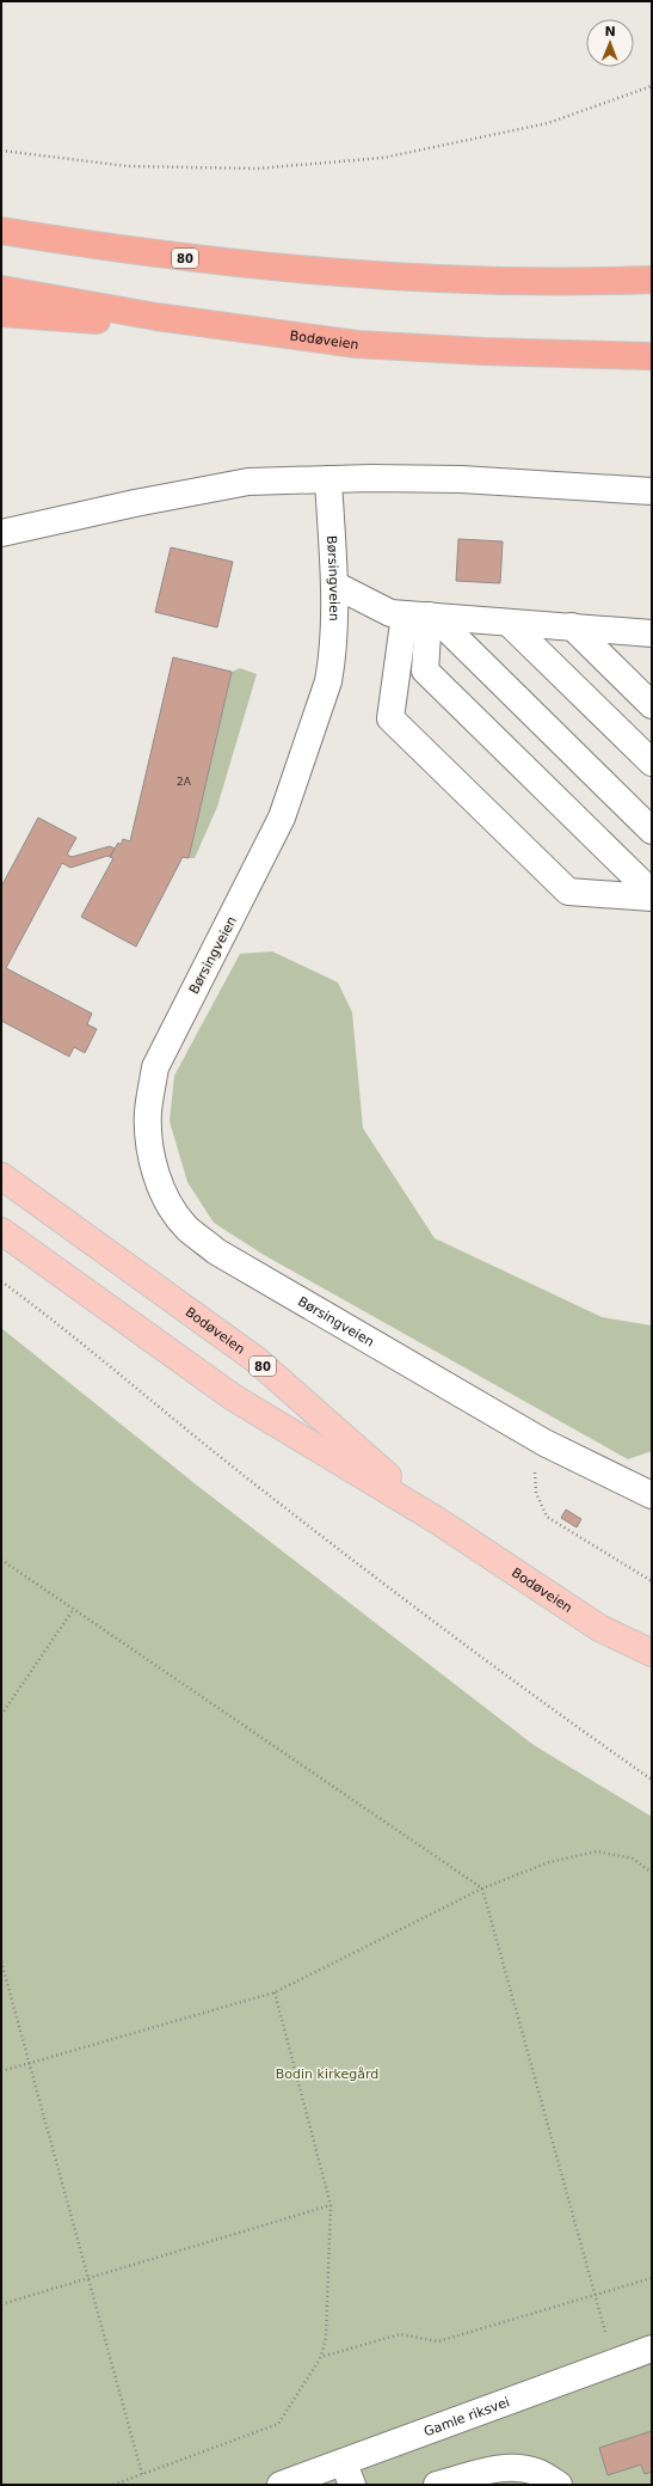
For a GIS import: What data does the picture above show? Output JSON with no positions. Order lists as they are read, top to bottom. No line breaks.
{"streets":{"highway":["80","Bodøveien"],"street":["Børsingveien","Gamle riksvei"]},"parks":["Bodin kirkegård"],"house_numbers":["2A"],"north":"top"}
